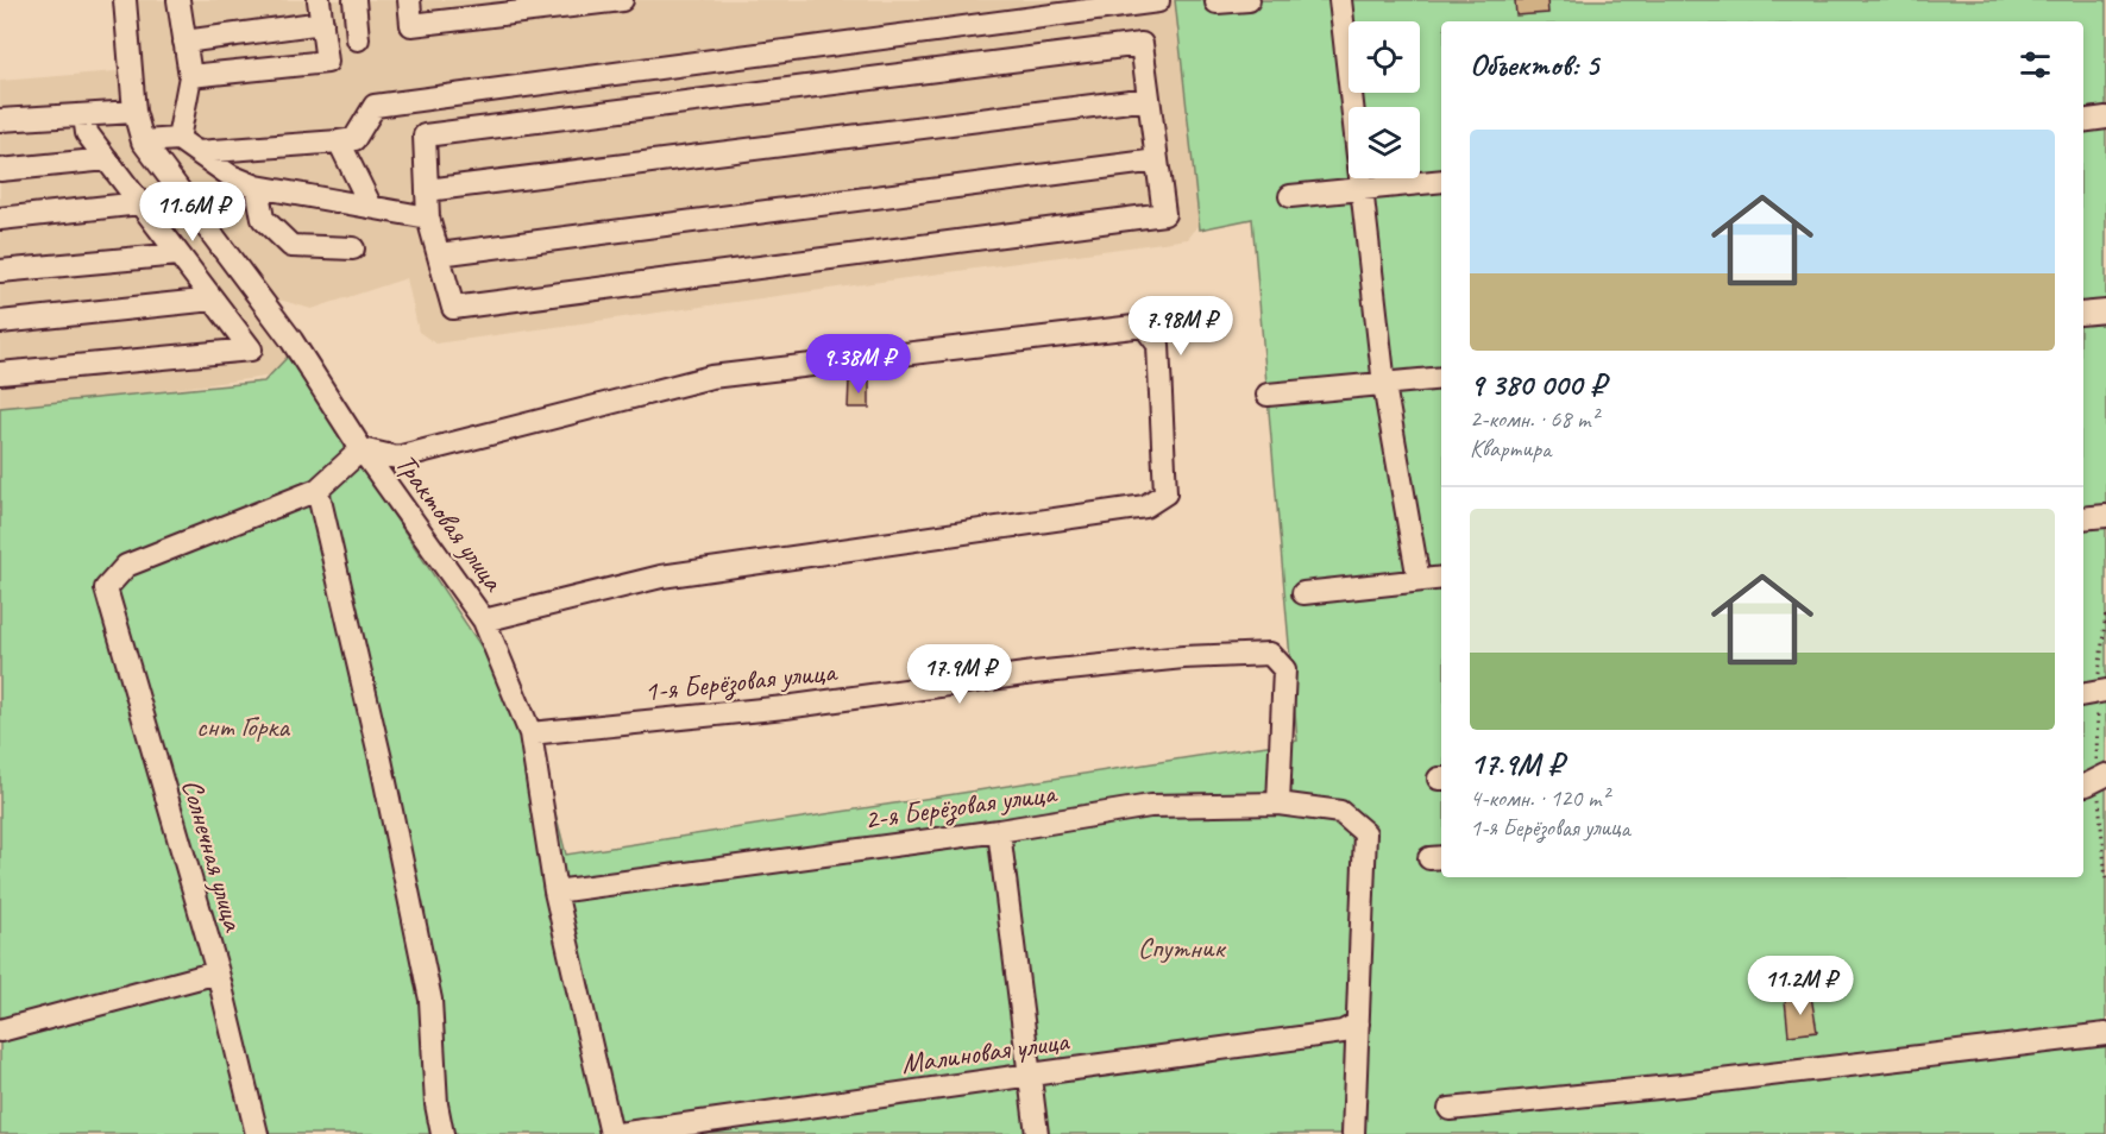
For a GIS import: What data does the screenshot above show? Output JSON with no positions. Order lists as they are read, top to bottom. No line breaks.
{"streets":{"street":["Трактовая улица","1-я Берёзовая улица","2-я Берёзовая улица","Солнечная улица","Малиновая улица"]},"crossings":[["Трактовая улица","1-я Берёзовая улица"],["Трактовая улица","2-я Берёзовая улица"],["Трактовая улица","Солнечная улица"],["1-я Берёзовая улица","2-я Берёзовая улица"],["2-я Берёзовая улица","Малиновая улица"]],"parks":["снт Горка","Спутник"],"page":{"heading":"Объектов: 5","list":[{"name":"9 380 000 ₽","note":"2-комн. · 68 m² · Квартира"},{"name":"17.9M ₽","note":"4-комн. · 120 m² · 1-я Берёзовая улица"}],"price":["11.6M ₽","7.98M ₽","9.38M ₽","17.9M ₽","11.2M ₽"]}}
